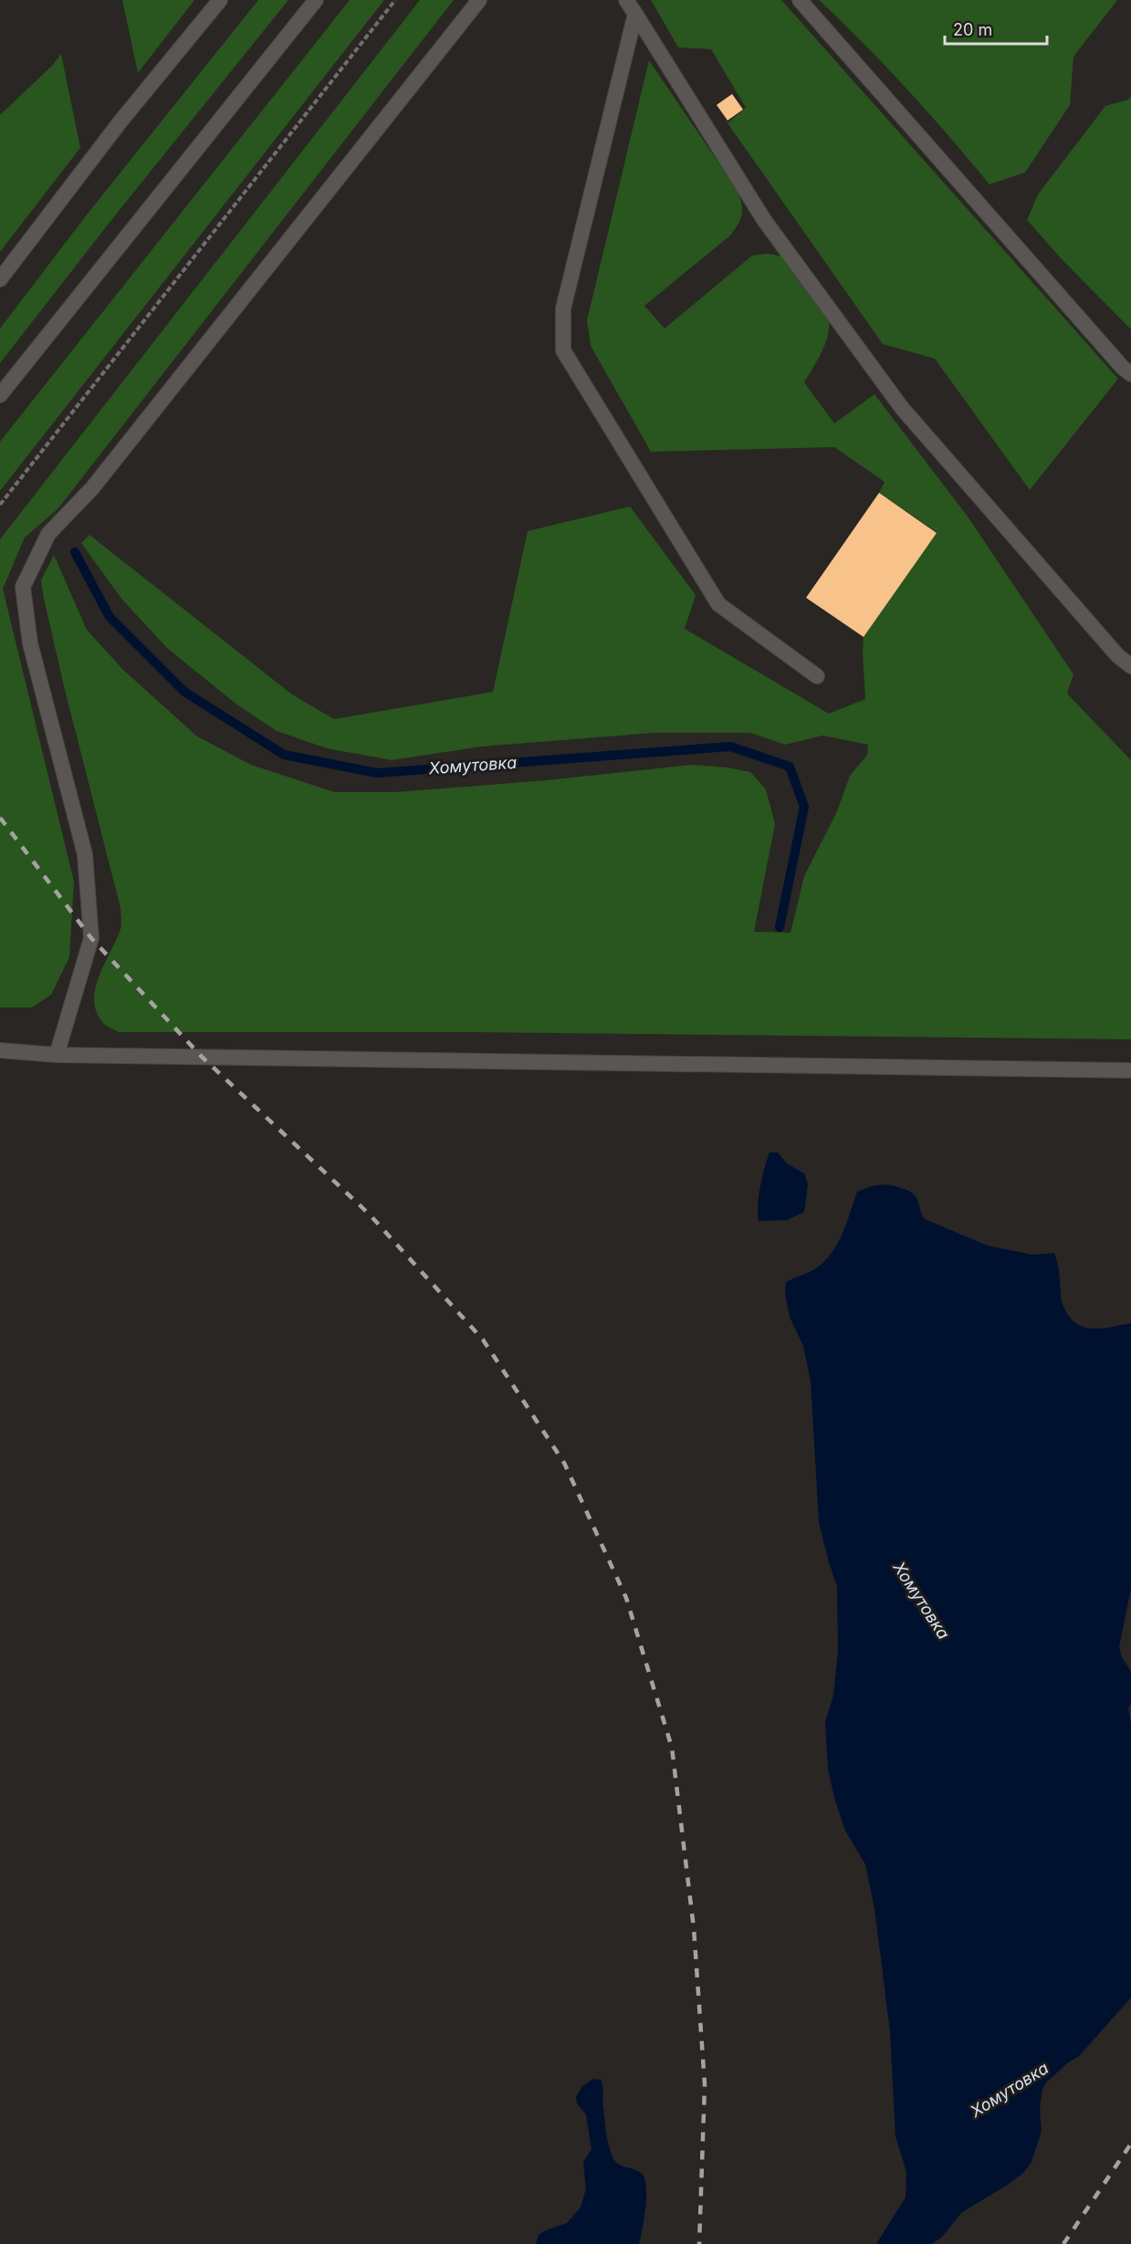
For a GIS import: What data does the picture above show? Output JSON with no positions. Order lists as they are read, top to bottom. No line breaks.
{"water":["Хомутовка"],"scale_bar":"20 m"}
